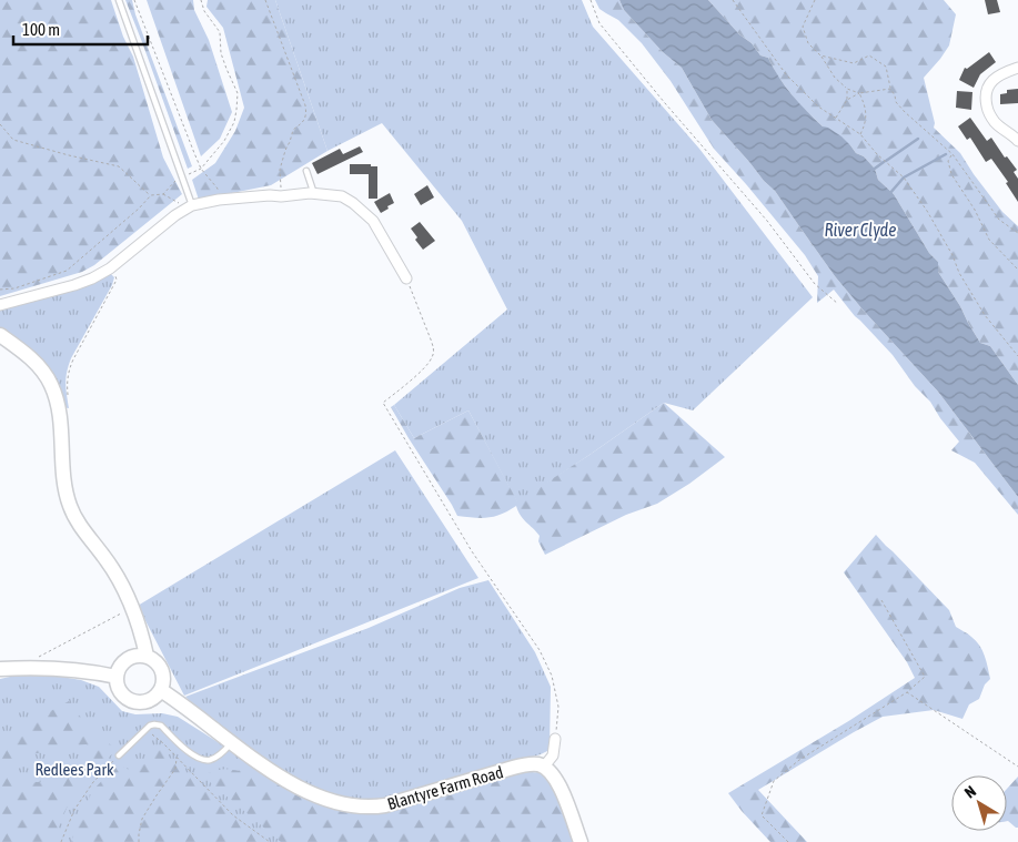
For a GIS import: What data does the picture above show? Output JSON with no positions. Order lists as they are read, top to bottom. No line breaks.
{"streets":{"main road":["Blantyre Farm Road"]},"water":["River Clyde"],"parks":["Redlees Park"],"scale_bar":"100 m","north":"top left"}
